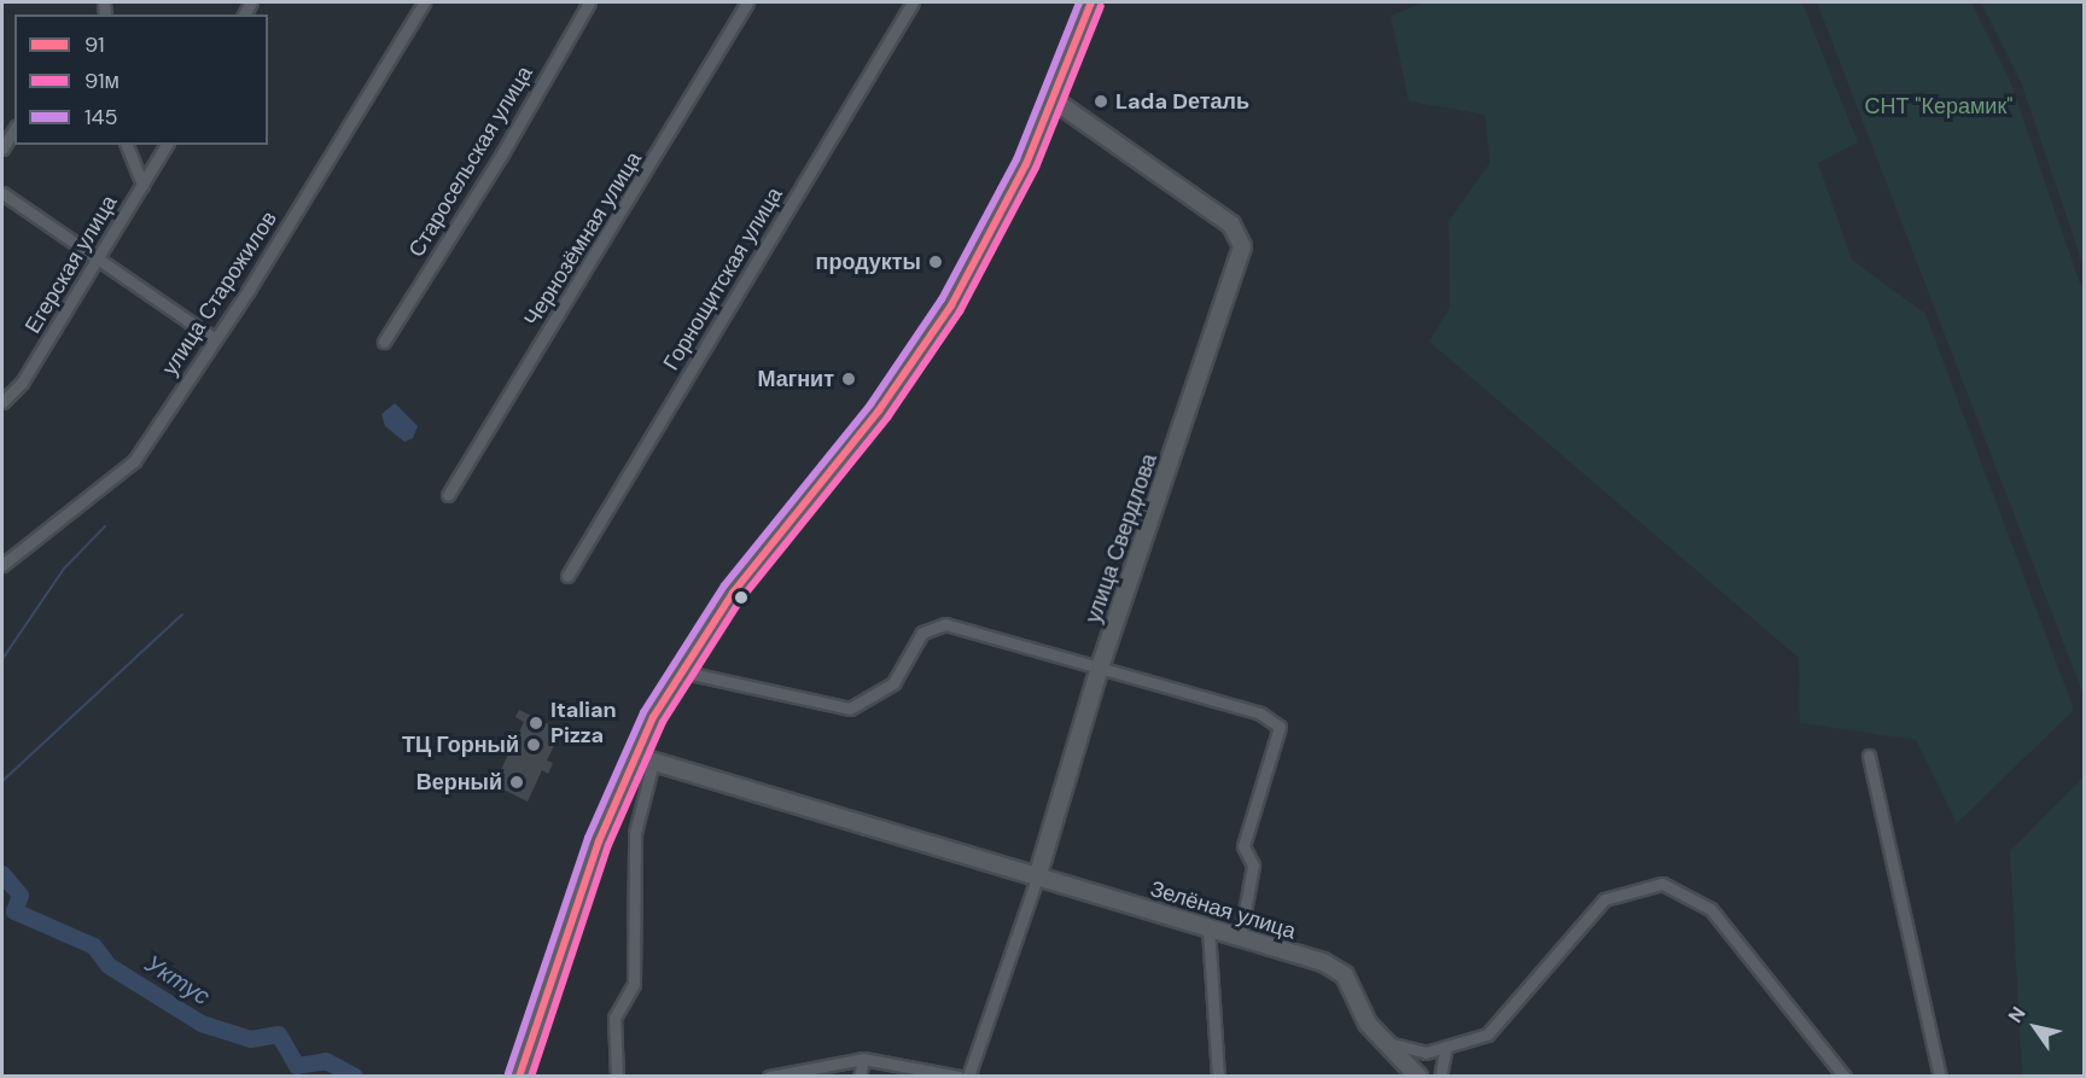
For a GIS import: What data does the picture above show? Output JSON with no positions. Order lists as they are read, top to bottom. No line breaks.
{"streets":{"street":["Старосельская улица","Чернозёмная улица","Егерская улица","Горнощитская улица","улица Старожилов","улица Свердлова","Зелёная улица"]},"crossings":[["улица Свердлова","Зелёная улица"]],"water":["Уктус"],"parks":["СНТ \"Керамик\""],"places":["Lada Dеталь","продукты","Магнит","Italian Pizza","ТЦ Горный","Верный"],"lines":["transit line 91","transit line 145","transit line 91м"],"legend":["91","91м","145"],"north":"top left"}
